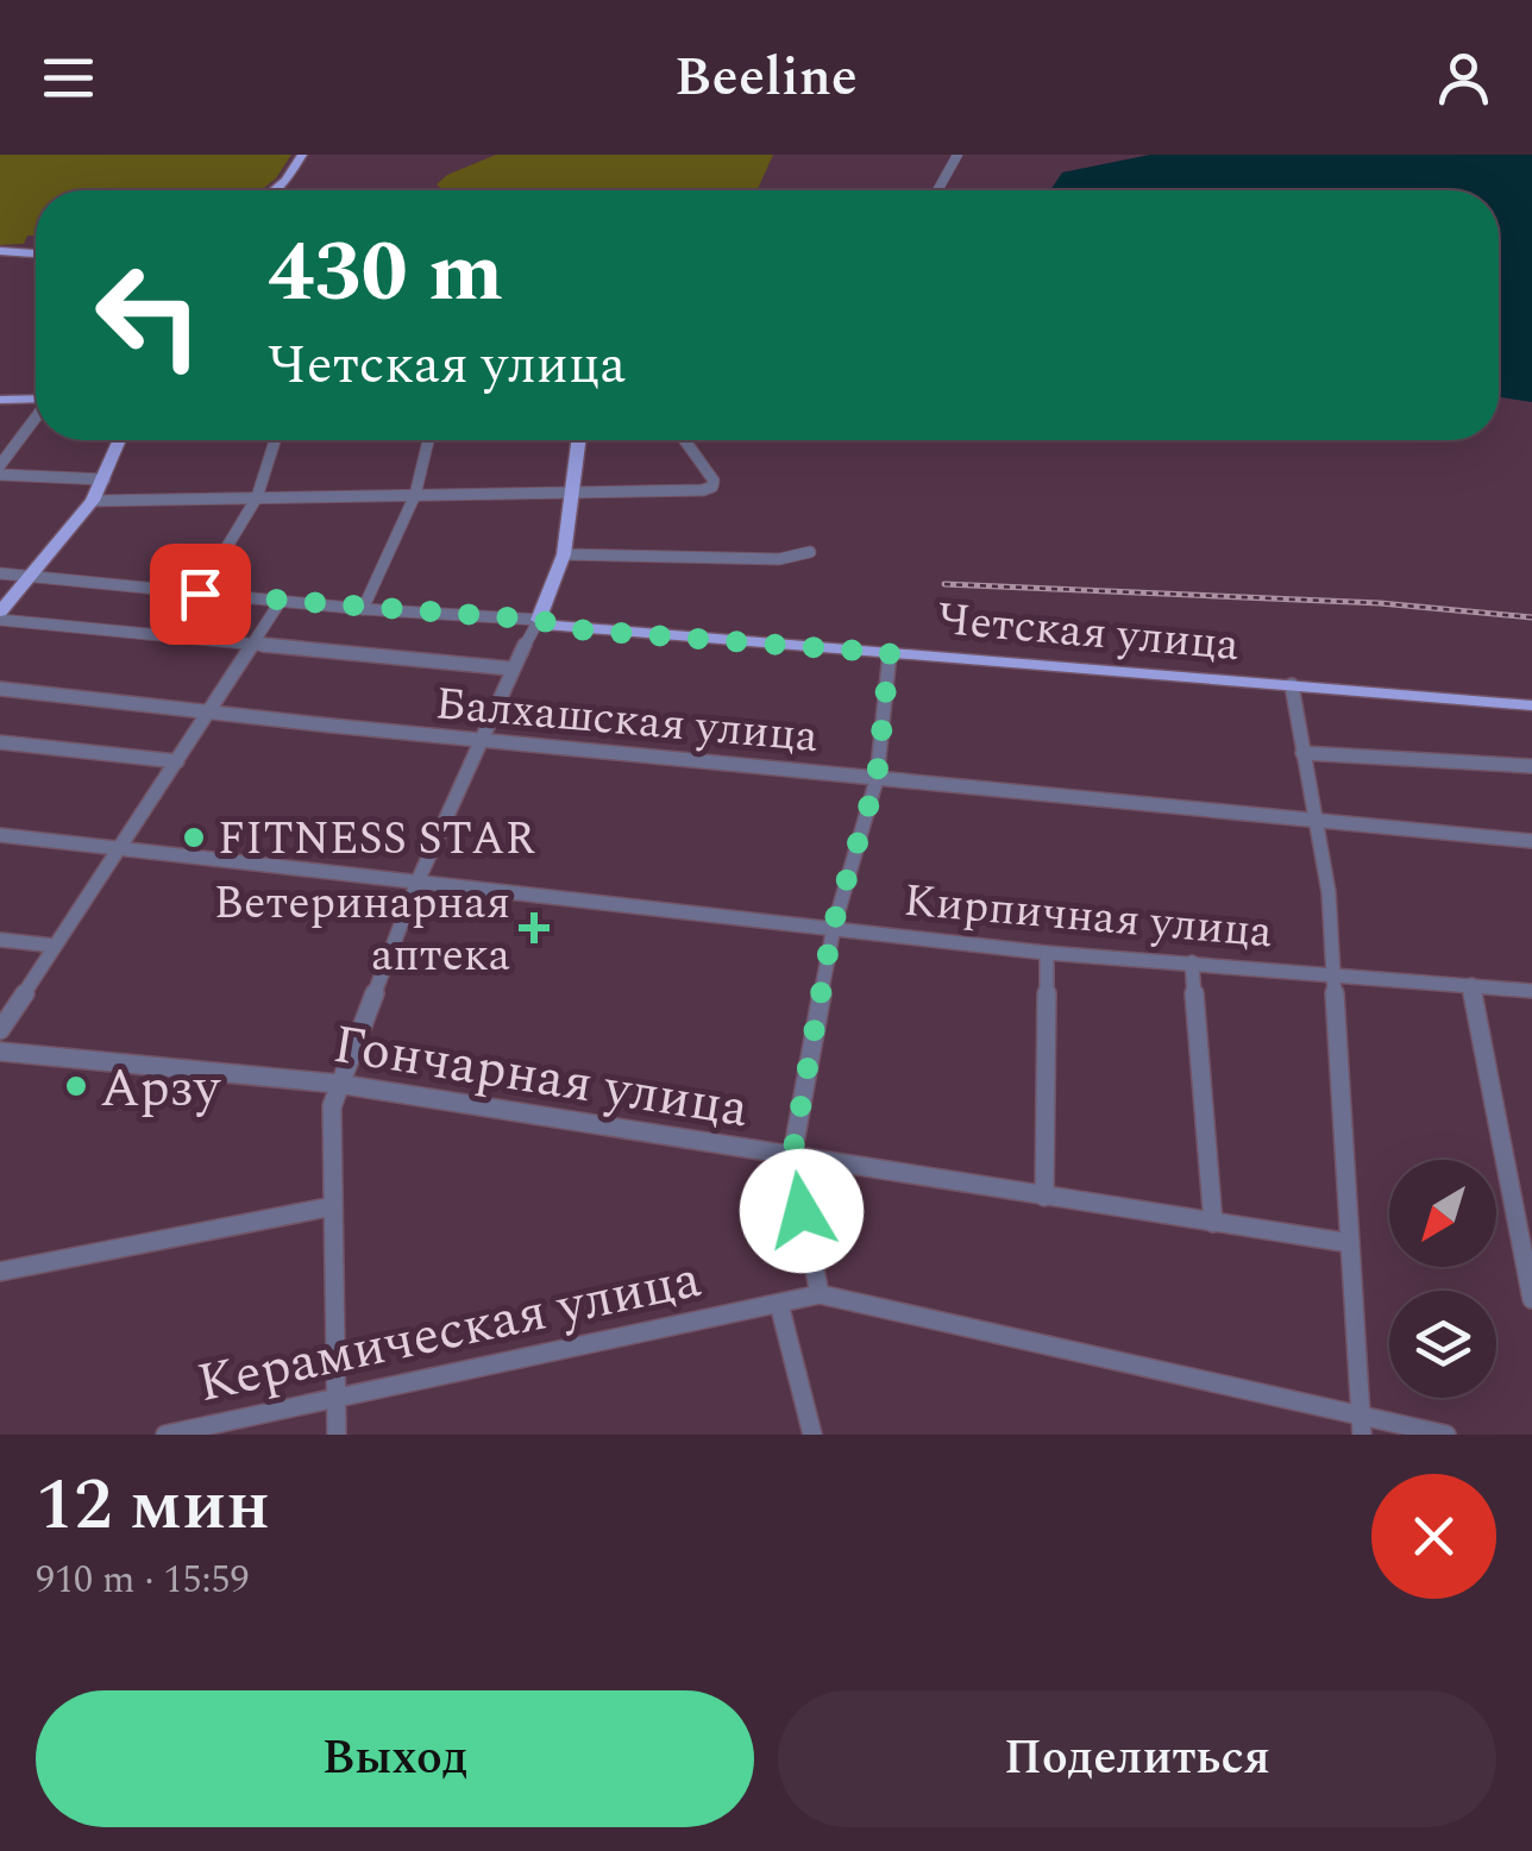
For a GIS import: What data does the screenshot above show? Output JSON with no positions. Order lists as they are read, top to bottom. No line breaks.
{"streets":{"main road":["Четская улица"],"street":["Балхашская улица","Кирпичная улица","Гончарная улица","Керамическая улица"]},"places":{"other":["FITNESS STAR","Арзу"],"health":["Ветеринарная аптека"]},"north":"bottom left","page":{"header":"Beeline","turn":["430 m","Четская улица"],"heading":["12 мин","910 m · 15:59"],"buttons":["Выход","Поделиться"]}}
